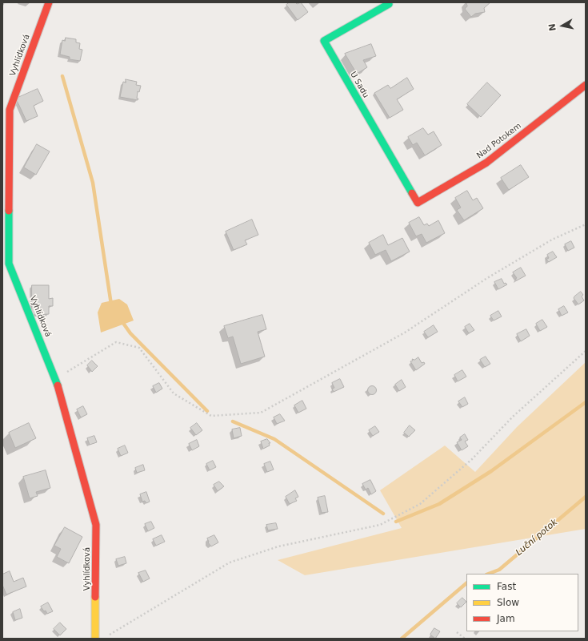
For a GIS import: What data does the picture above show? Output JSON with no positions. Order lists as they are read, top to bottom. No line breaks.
{"streets":{"street":["Vyhlídková","U Sadu","Nad Potokem"]},"crossings":[["U Sadu","Nad Potokem"]],"water":["Luční potok"],"legend":["Fast","Slow","Jam"],"north":"left"}
